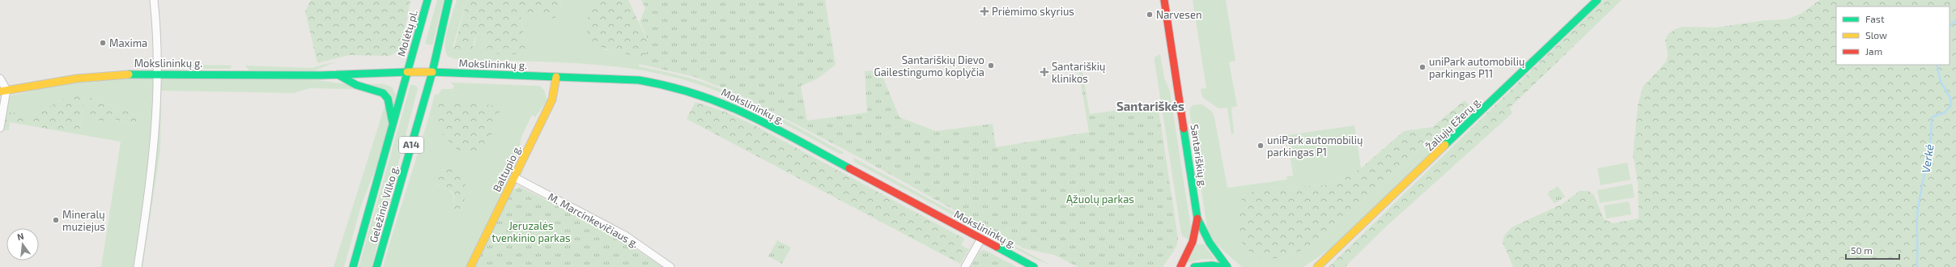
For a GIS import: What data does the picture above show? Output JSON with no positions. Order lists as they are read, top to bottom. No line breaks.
{"streets":{"main road":["Molėtų pl.","Mokslininkų g.","Žaliųjų Ežerų g.","A14","Santariškių g.","Baltupio g.","Geležinio Vilko g."],"street":["M. Marcinkevičiaus g."]},"crossings":[["Molėtų pl.","Mokslininkų g."],["Molėtų pl.","Geležinio Vilko g."],["Mokslininkų g.","A14"],["Mokslininkų g.","Baltupio g."],["Mokslininkų g.","Geležinio Vilko g."],["A14","Geležinio Vilko g."],["Baltupio g.","M. Marcinkevičiaus g."]],"districts":["Santariškės"],"water":["Verkė"],"parks":["Ąžuolų parkas","Jeruzalės tvenkinio parkas"],"places":{"health":["Priėmimo skyrius","Santariškių klinikos"],"other":["Narvesen","Maxima","Santariškių Dievo Gailestingumo koplyčia","uniPark automobilių parkingas P11","uniPark automobilių parkingas P1","Mineralų muziejus"]},"legend":["Fast","Slow","Jam"],"scale_bar":"50 m","north":"top"}
